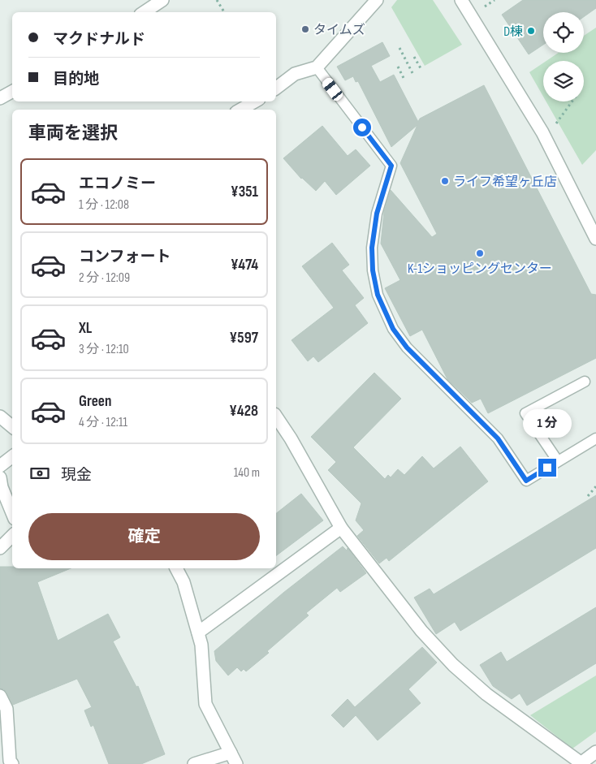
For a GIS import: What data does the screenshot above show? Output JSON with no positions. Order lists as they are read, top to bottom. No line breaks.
{"places":["タイムズ","D棟","ライフ希望ヶ丘店","K-1ショッピングセンター"],"page":{"banner":["マクドナルド","目的地"],"heading":"車両を選択","list":[{"name":"エコノミー","note":"1 分 · 12:08","value":"¥351"},{"name":"コンフォート","note":"2 分 · 12:09","value":"¥474"},{"name":"XL","note":"3 分 · 12:10","value":"¥597"},{"name":"Green","note":"4 分 · 12:11","value":"¥428"}],"bubble":"1 分","pay":["現金","140 m"],"buttons":"確定"}}
